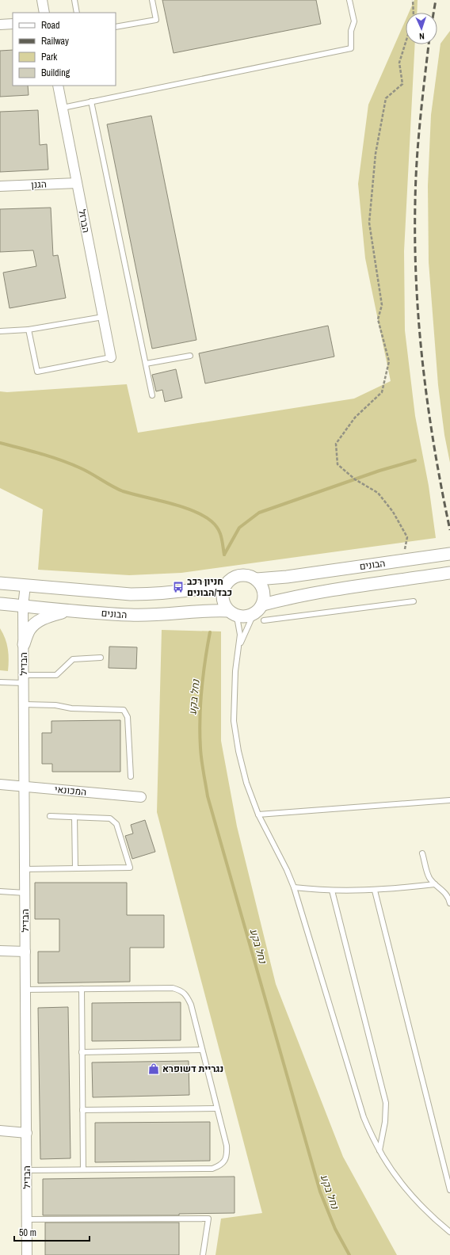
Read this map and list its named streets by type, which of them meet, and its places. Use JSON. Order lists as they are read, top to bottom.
{
  "streets": {
    "street": [
      "הגנן",
      "הברזל",
      "הבונים",
      "הבדיל",
      "המכונאי"
    ]
  },
  "crossings": [
    ["הגנן", "הברזל"],
    ["הבונים", "הבדיל"],
    ["הבדיל", "המכונאי"]
  ],
  "water": ["נחל בקע"],
  "places": {
    "bus stop": ["חניון רכב כבד/הבונים"],
    "shop": ["נגריית דשופרא"]
  },
  "legend": [
    "Road",
    "Railway",
    "Park",
    "Building"
  ],
  "scale_bar": "50 m",
  "north": "bottom"
}
